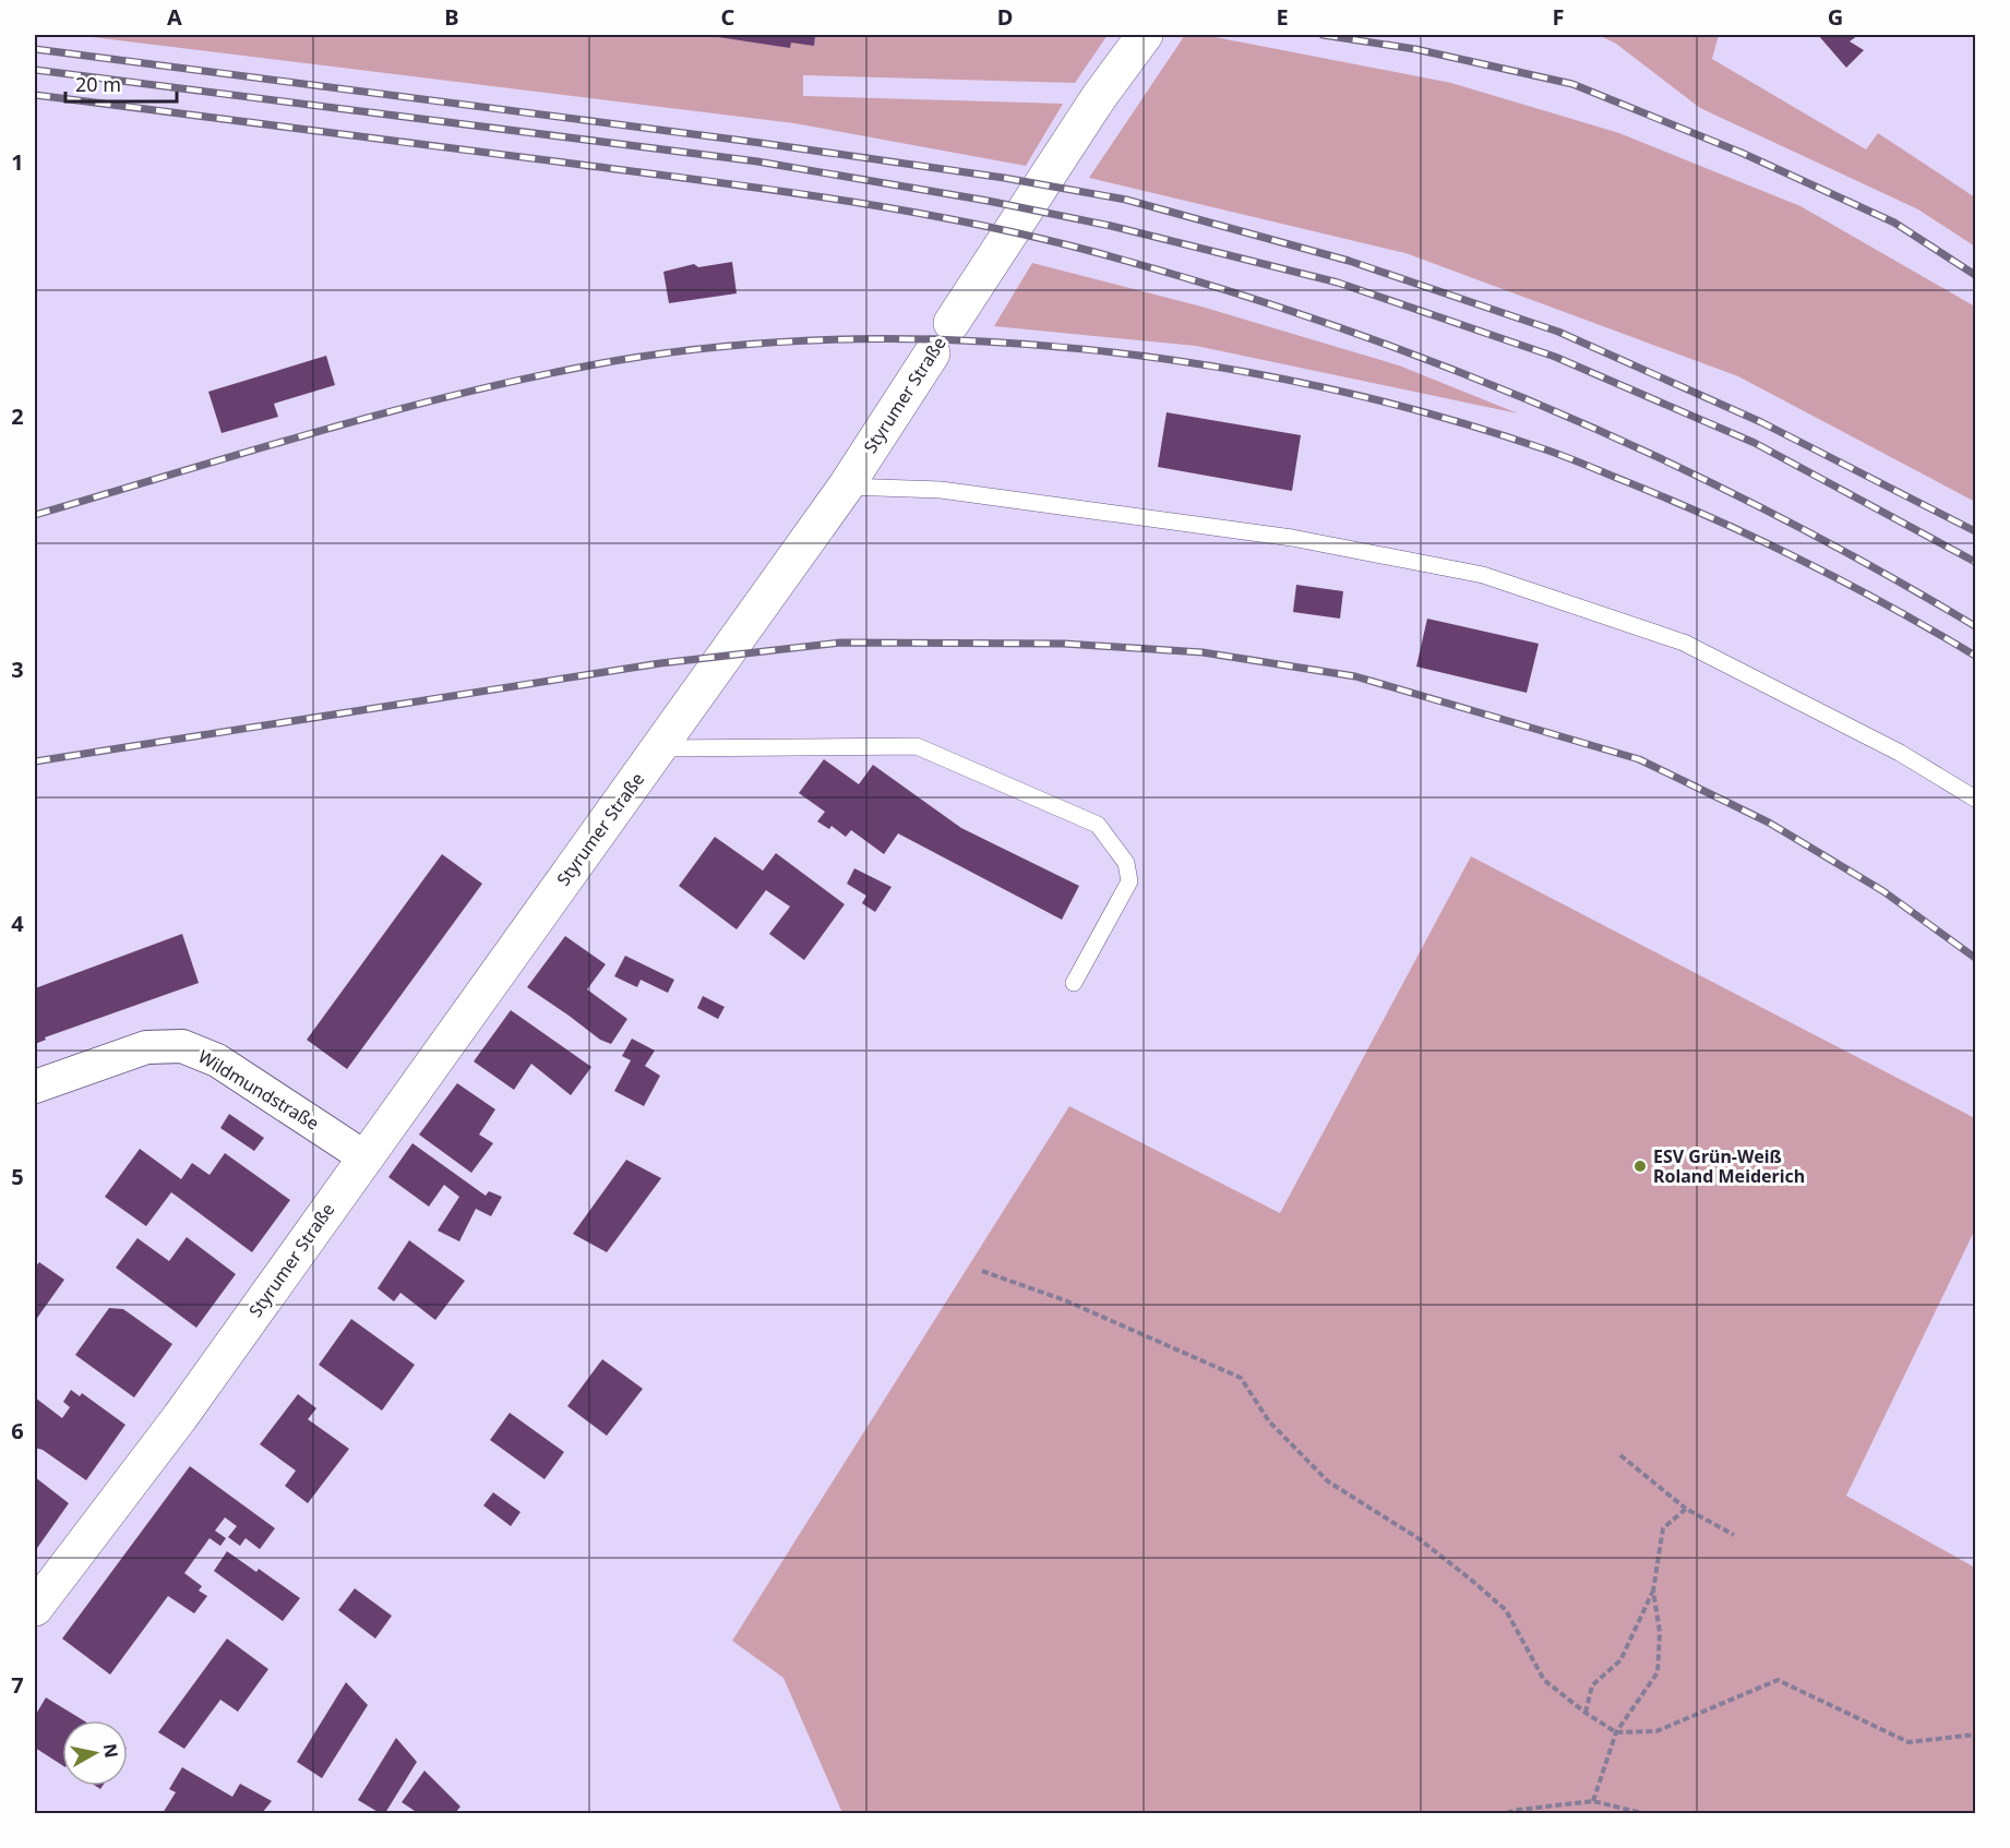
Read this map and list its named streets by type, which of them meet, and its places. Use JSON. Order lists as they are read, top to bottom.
{
  "streets": {
    "street": ["Styrumer Straße", "Wildmundstraße"]
  },
  "crossings": [
    ["Styrumer Straße", "Wildmundstraße"]
  ],
  "places": ["ESV Grün-Weiß Roland Meiderich"],
  "scale_bar": "20 m",
  "north": "right",
  "grid": {
    "columns": [
      "A",
      "B",
      "C",
      "D",
      "E",
      "F",
      "G"
    ],
    "rows": [
      "1",
      "2",
      "3",
      "4",
      "5",
      "6",
      "7"
    ]
  }
}
